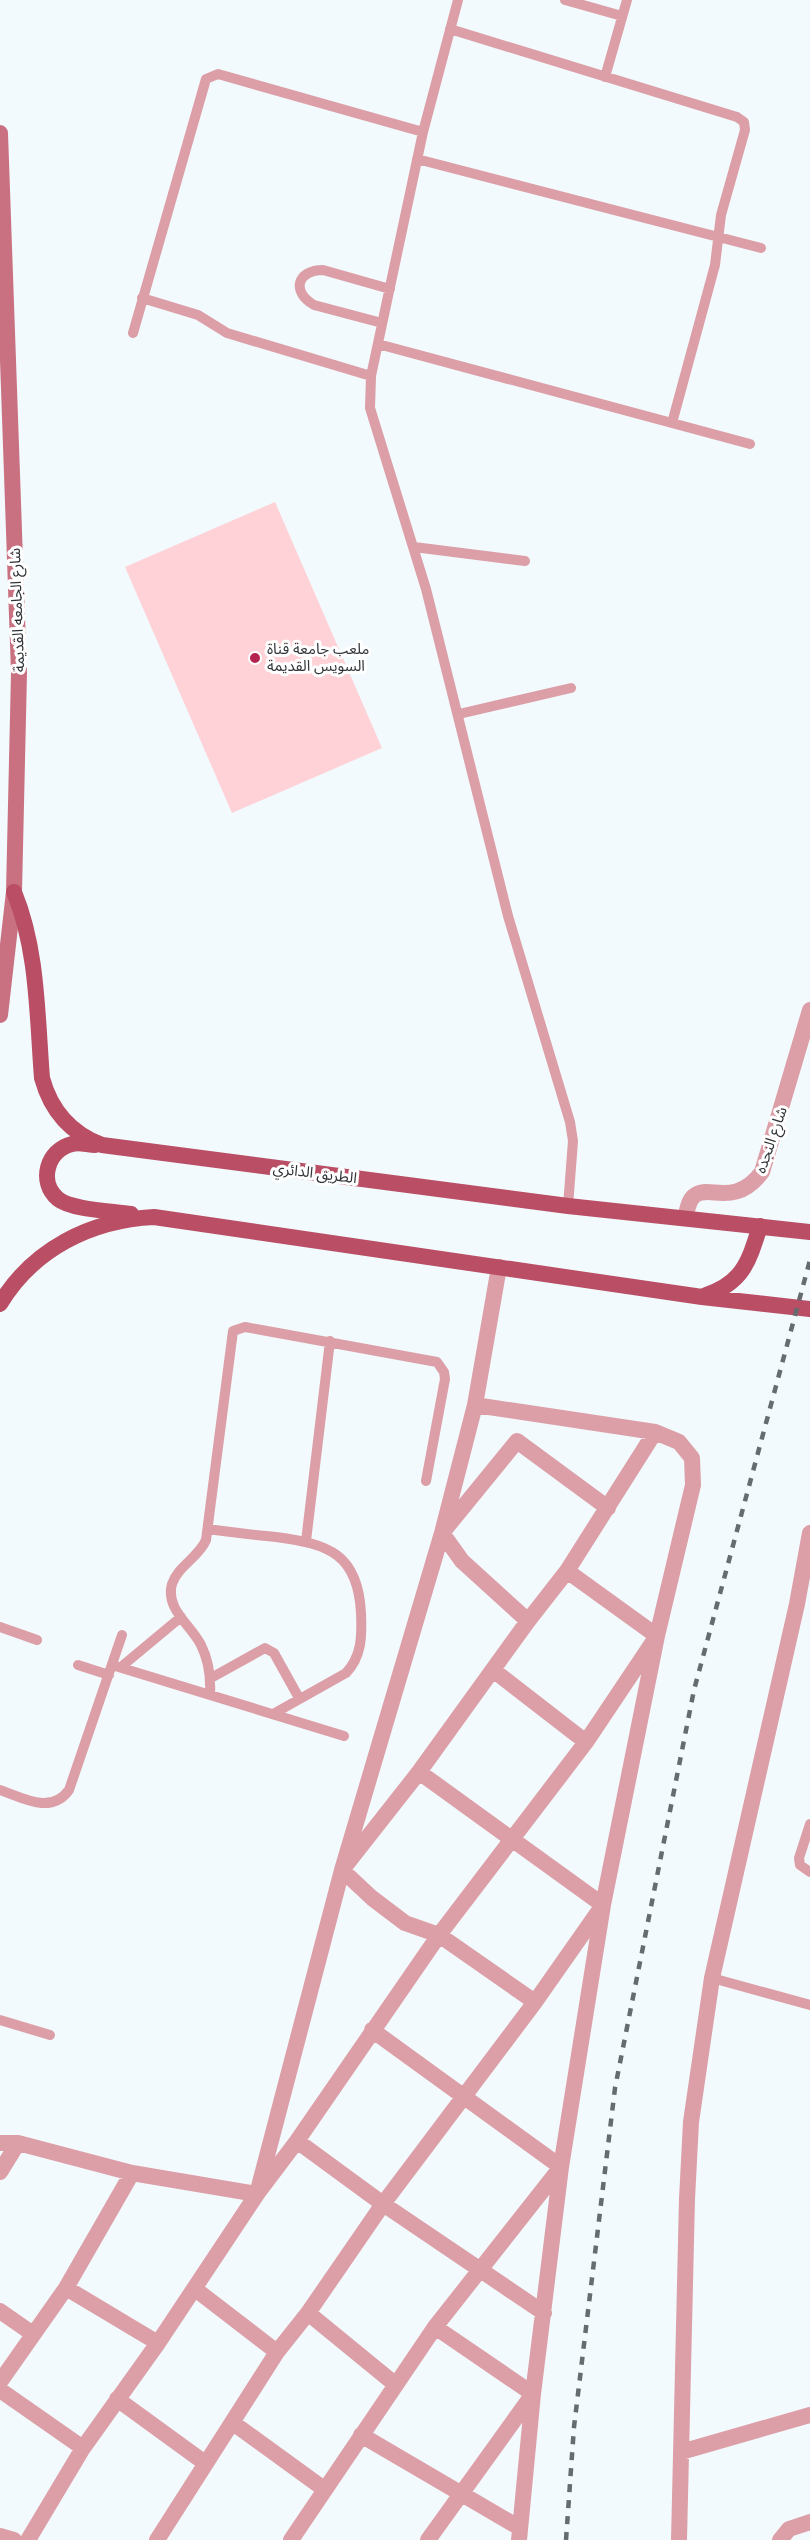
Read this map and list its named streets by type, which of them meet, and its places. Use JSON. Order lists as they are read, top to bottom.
{
  "streets": {
    "main road": ["شارع الجامعه القديمة", "الطريق الدائري"],
    "street": ["شارع النجده"]
  },
  "crossings": [
    ["شارع الجامعه القديمة", "الطريق الدائري"],
    ["شارع النجده", "الطريق الدائري"]
  ],
  "places": ["ملعب جامعة قناة السويس القديمة"]
}
